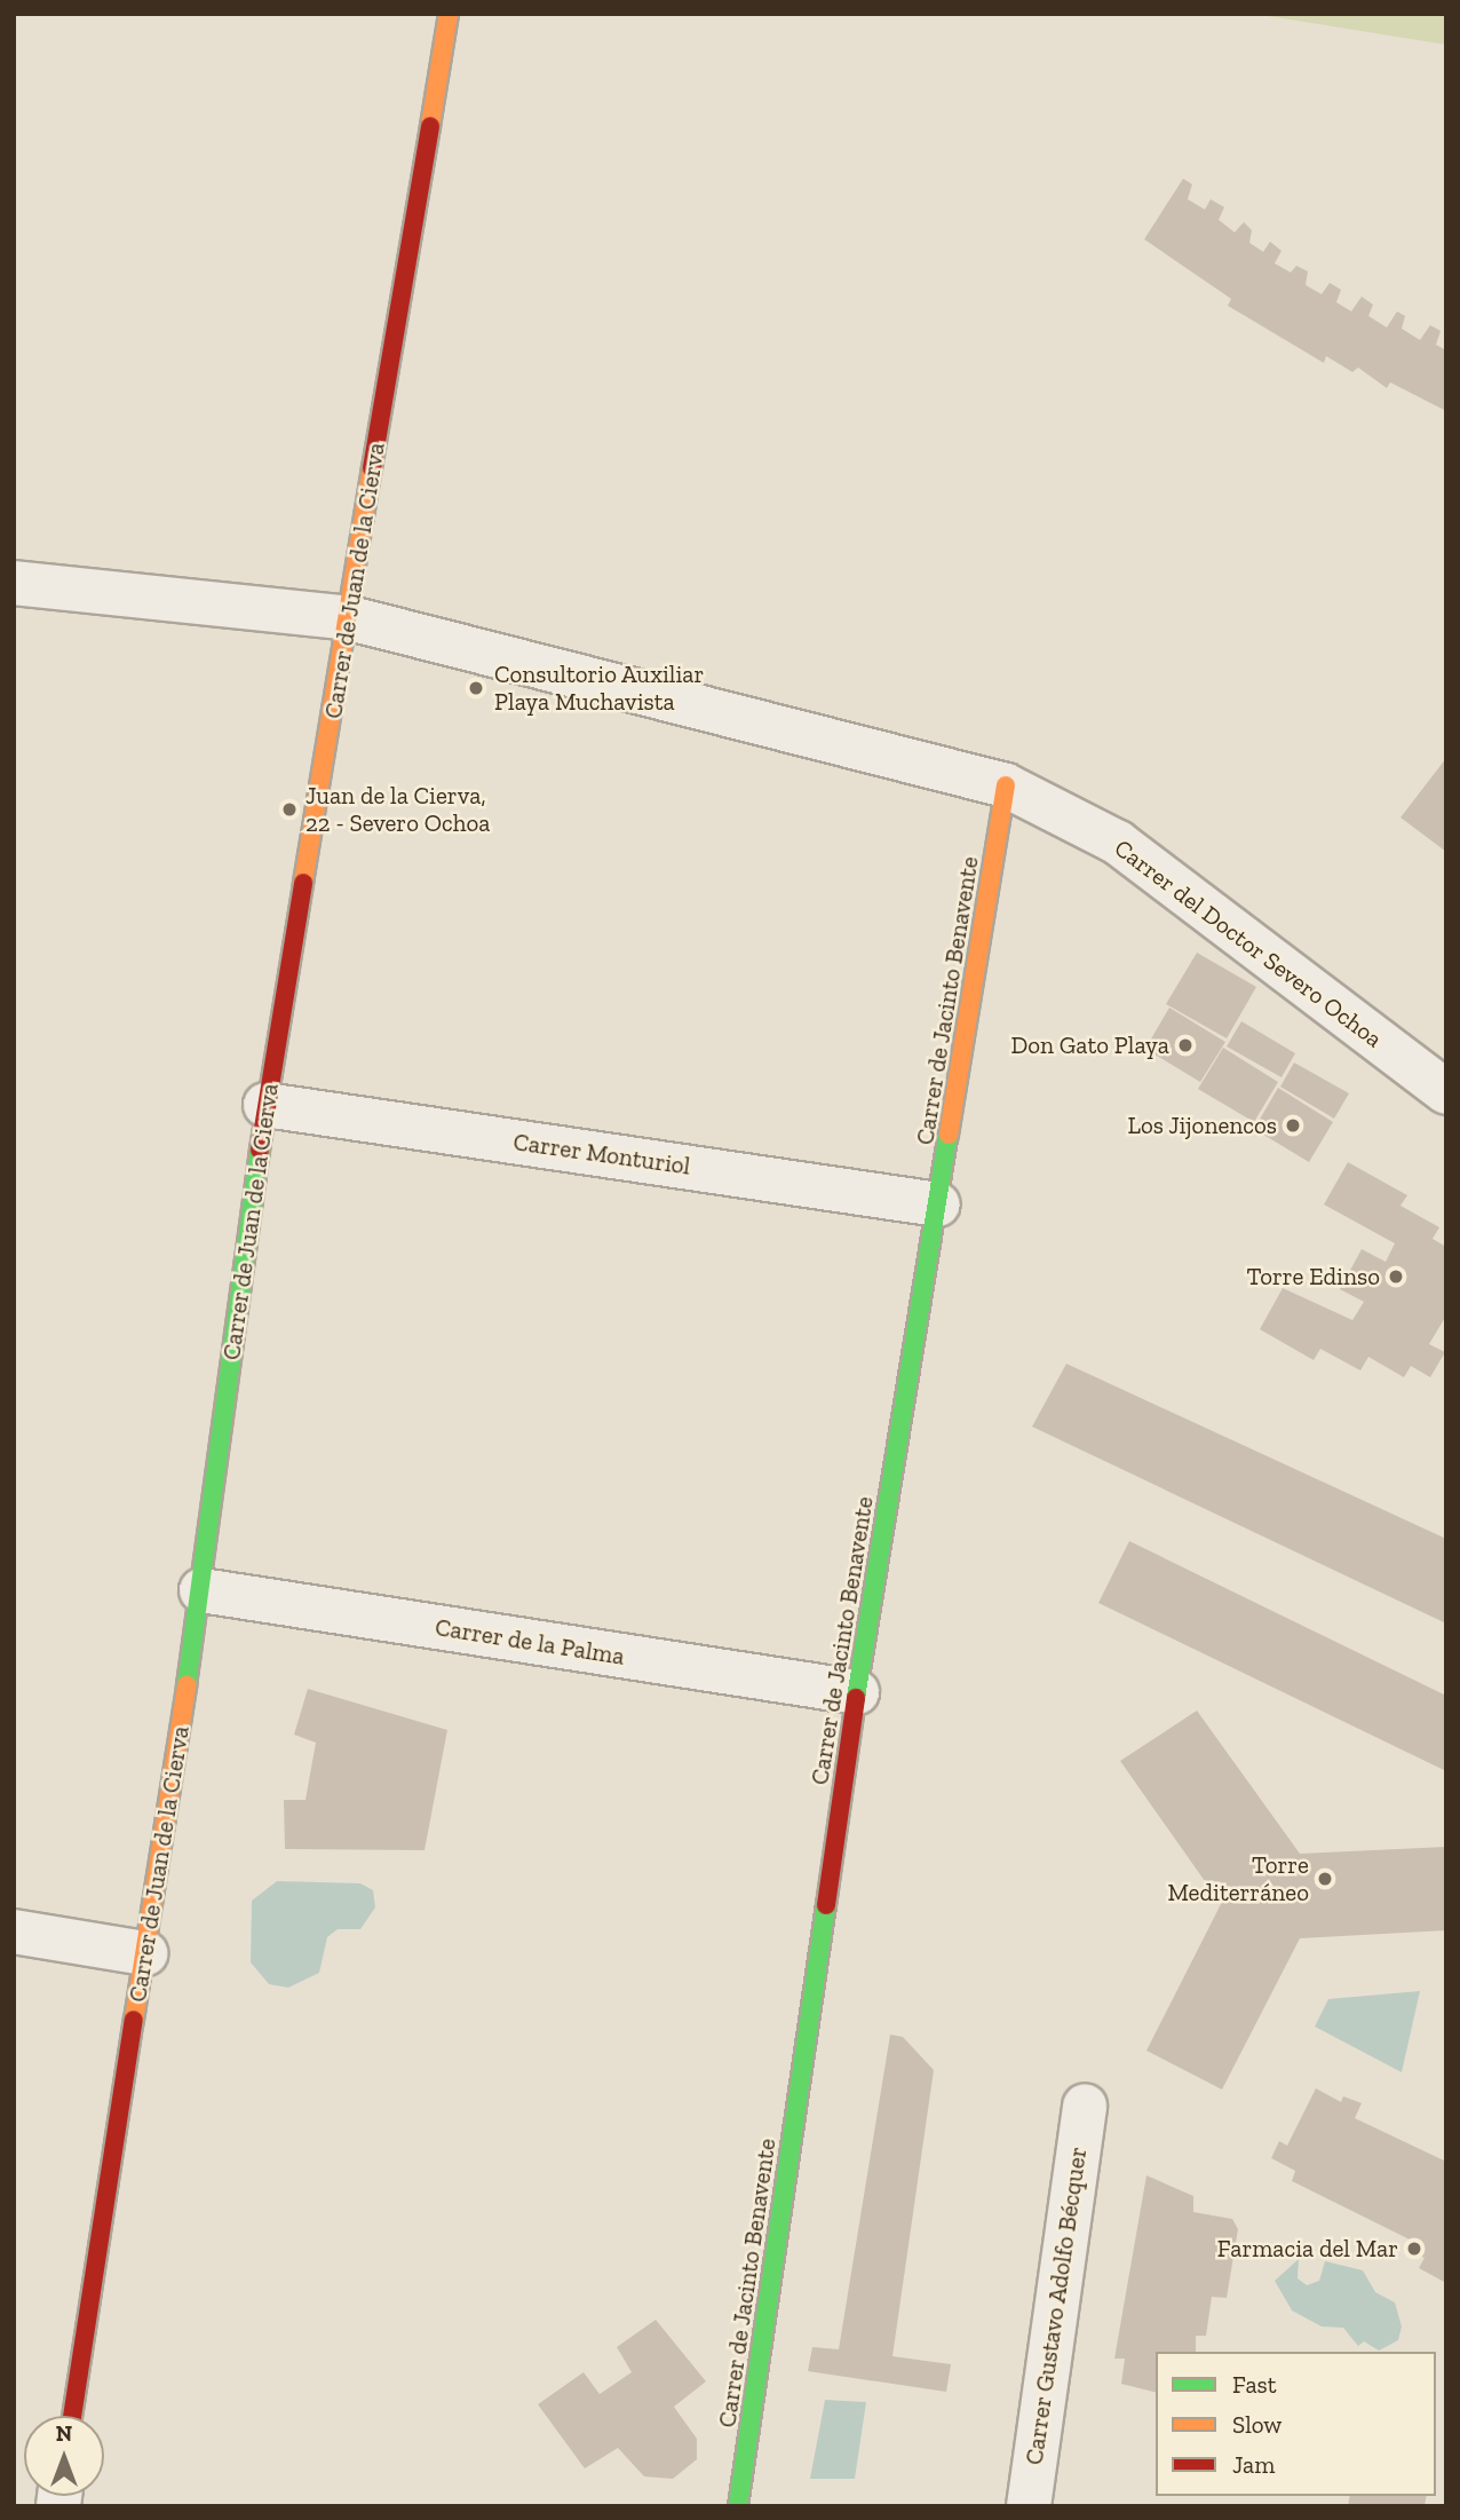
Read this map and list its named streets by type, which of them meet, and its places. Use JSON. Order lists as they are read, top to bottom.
{
  "streets": {
    "street": [
      "Carrer de Juan de la Cierva",
      "Carrer del Doctor Severo Ochoa",
      "Carrer de Jacinto Benavente",
      "Carrer Monturiol",
      "Carrer de la Palma",
      "Carrer Gustavo Adolfo Bécquer"
    ]
  },
  "crossings": [
    ["Carrer de Juan de la Cierva", "Carrer del Doctor Severo Ochoa"],
    ["Carrer de Juan de la Cierva", "Carrer Monturiol"],
    ["Carrer de Juan de la Cierva", "Carrer de la Palma"],
    ["Carrer del Doctor Severo Ochoa", "Carrer de Jacinto Benavente"],
    ["Carrer de Jacinto Benavente", "Carrer Monturiol"],
    ["Carrer de Jacinto Benavente", "Carrer de la Palma"]
  ],
  "places": [
    "Consultorio Auxiliar Playa Muchavista",
    "Juan de la Cierva, 22 - Severo Ochoa",
    "Don Gato Playa",
    "Los Jijonencos",
    "Torre Edinso",
    "Torre Mediterráneo",
    "Farmacia del Mar"
  ],
  "legend": ["Fast", "Slow", "Jam"],
  "north": "top"
}
